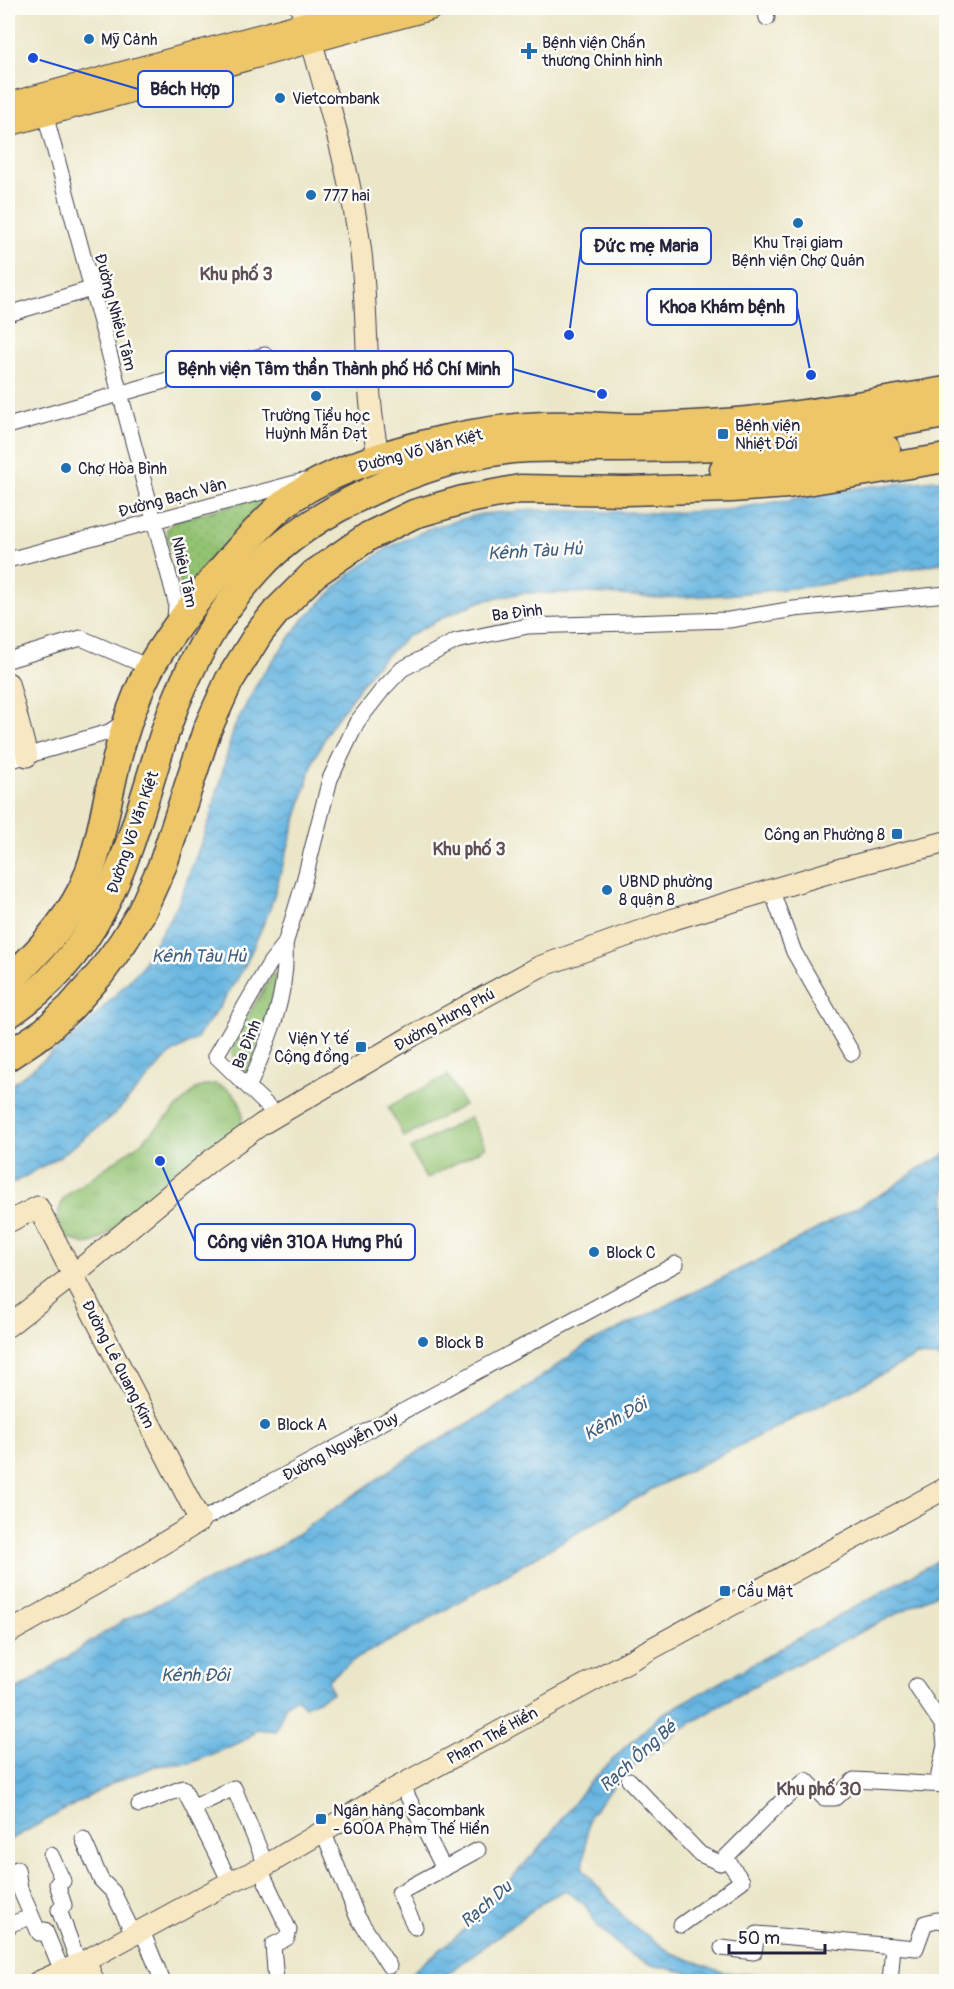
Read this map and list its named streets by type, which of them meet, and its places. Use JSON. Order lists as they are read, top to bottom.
{
  "streets": {
    "highway": ["Đường Võ Văn Kiệt"],
    "main road": [
      "Đường Hưng Phú",
      "Đường Lê Quang Kim",
      "Đường Nguyễn Duy",
      "Phạm Thế Hiển"
    ],
    "street": [
      "Đường Nhiêu Tâm",
      "Đường Bạch Vân",
      "Nhiêu Tâm",
      "Ba Đình"
    ]
  },
  "crossings": [
    ["Đường Nhiêu Tâm", "Đường Bạch Vân"],
    ["Đường Nhiêu Tâm", "Nhiêu Tâm"],
    ["Đường Võ Văn Kiệt", "Đường Bạch Vân"],
    ["Đường Võ Văn Kiệt", "Nhiêu Tâm"],
    ["Đường Bạch Vân", "Nhiêu Tâm"],
    ["Đường Hưng Phú", "Đường Lê Quang Kim"],
    ["Đường Lê Quang Kim", "Đường Nguyễn Duy"]
  ],
  "districts": ["Khu phố 3", "Khu phố 3", "Khu phố 30"],
  "water": [
    "Kênh Tàu Hủ",
    "Kênh Đôi",
    "Rạch Ông Bé",
    "Rạch Du"
  ],
  "places": {
    "other": [
      "Mỹ Cảnh",
      "Bách Hợp",
      "Vietcombank",
      "777 hai",
      "Khu Trại giam Bệnh viện Chợ Quán",
      "Đức mẹ Maria",
      "Khoa Khám bệnh",
      "Bệnh viện Tâm thần Thành phố Hồ Chí Minh",
      "Trường Tiểu học Huỳnh Mẫn Đạt",
      "Chợ Hòa Bình",
      "UBND phường 8 quận 8",
      "Công viên 310A Hưng Phú",
      "Block C",
      "Block B",
      "Block A"
    ],
    "health": ["Bệnh viện Chấn thương Chỉnh hình"],
    "transit": [
      "Bệnh viện Nhiệt Đới",
      "Công an Phường 8",
      "Viện Y tế Cộng đồng",
      "Cầu Mật",
      "Ngân hàng Sacombank - 600A Phạm Thế Hiển"
    ]
  },
  "scale_bar": "50 m"
}
